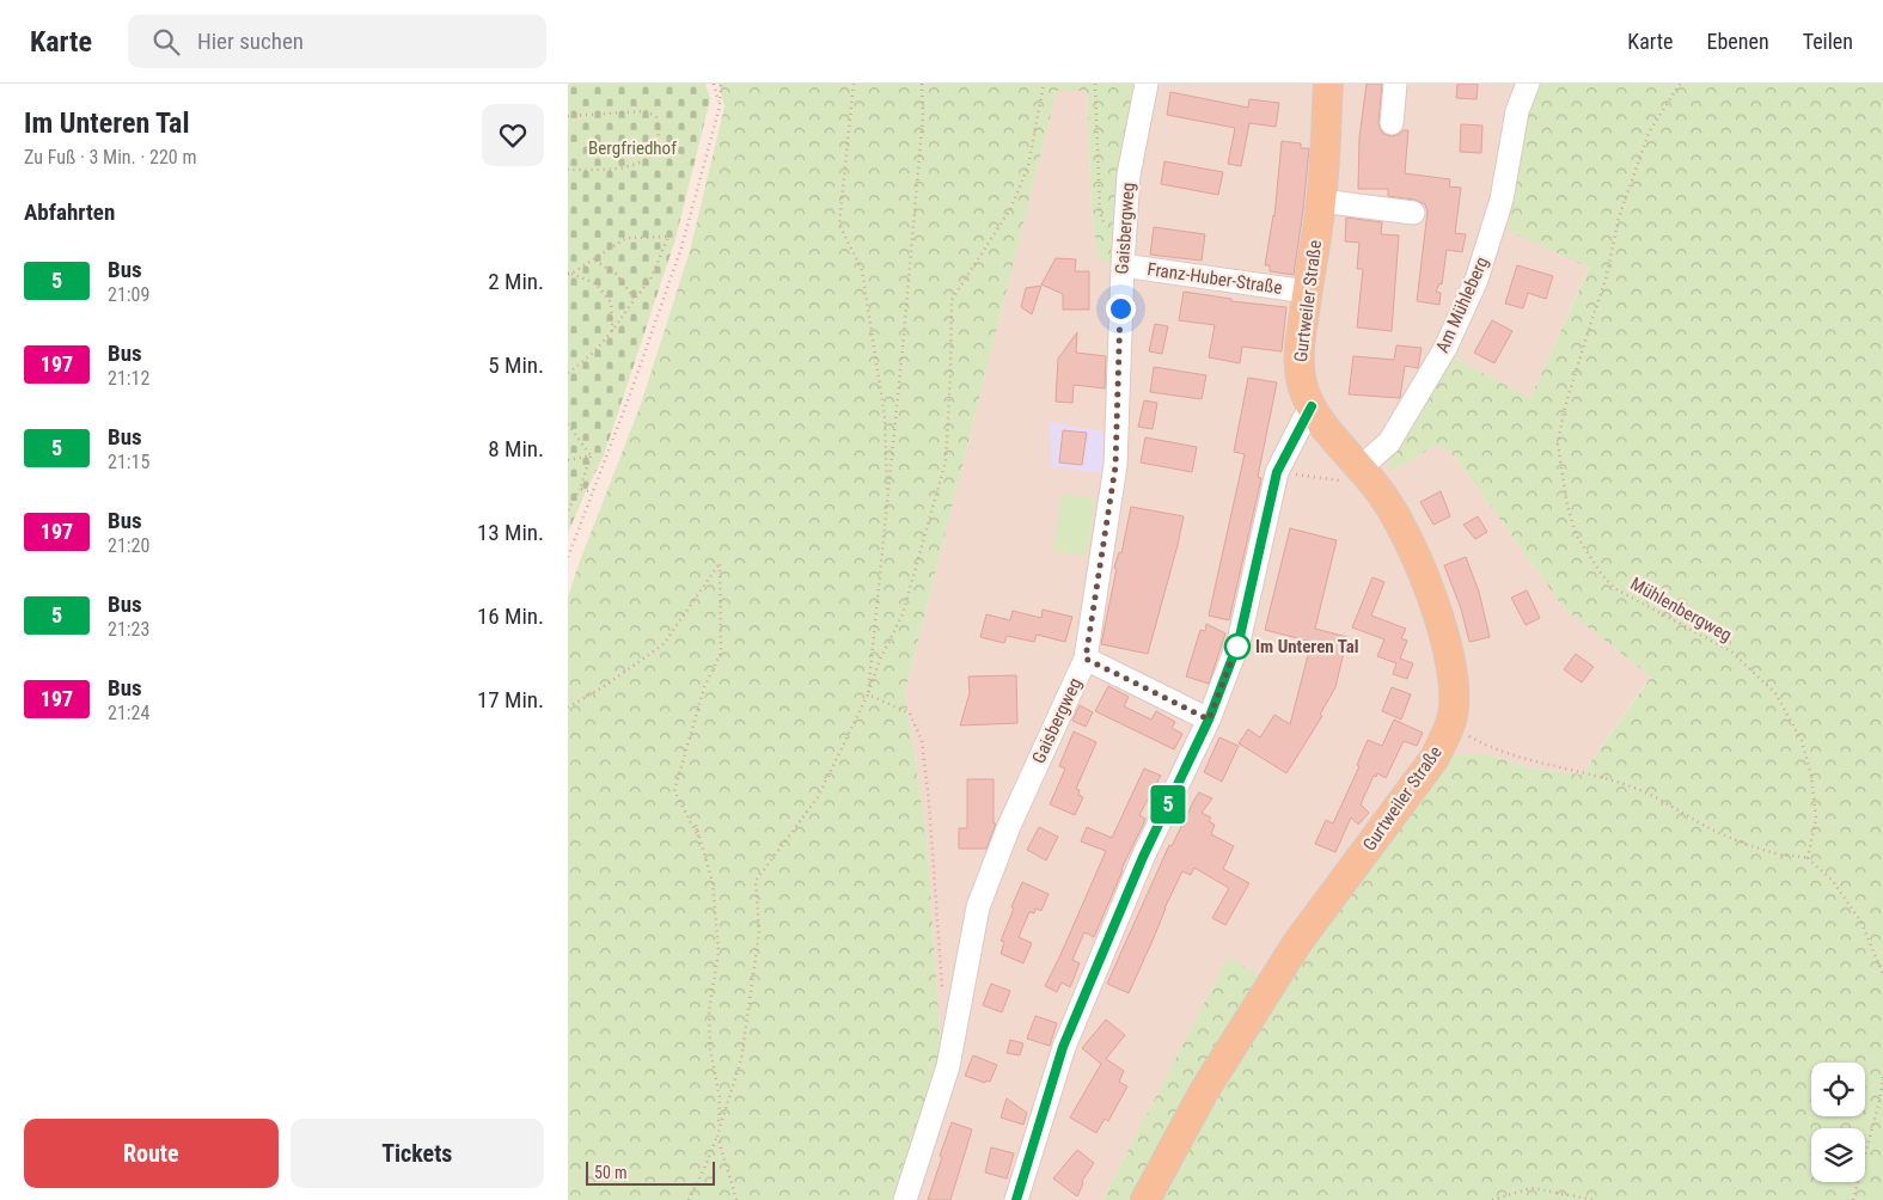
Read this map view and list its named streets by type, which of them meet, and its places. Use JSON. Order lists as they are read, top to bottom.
{
  "streets": {
    "main road": ["Gurtweiler Straße"],
    "street": ["Gaisbergweg", "Franz-Huber-Straße", "Am Mühleberg"],
    "path": ["Mühlenbergweg"]
  },
  "crossings": [
    ["Gaisbergweg", "Franz-Huber-Straße"],
    ["Franz-Huber-Straße", "Gurtweiler Straße"],
    ["Gurtweiler Straße", "Am Mühleberg"]
  ],
  "parks": ["Bergfriedhof"],
  "places": ["Im Unteren Tal"],
  "lines": ["bus line 5"],
  "scale_bar": "50 m",
  "page": {
    "header": "Karte",
    "search": "Hier suchen",
    "nav": ["Karte", "Ebenen", "Teilen"],
    "heading": [
      ["Im Unteren Tal", "Zu Fuß · 3 Min. · 220 m"],
      "Abfahrten"
    ],
    "on_map": "5",
    "list": [
      {
        "mark": "5",
        "name": "Bus",
        "note": "21:09",
        "value": "2 Min."
      },
      {
        "mark": "197",
        "name": "Bus",
        "note": "21:12",
        "value": "5 Min."
      },
      {
        "mark": "5",
        "name": "Bus",
        "note": "21:15",
        "value": "8 Min."
      },
      {
        "mark": "197",
        "name": "Bus",
        "note": "21:20",
        "value": "13 Min."
      },
      {
        "mark": "5",
        "name": "Bus",
        "note": "21:23",
        "value": "16 Min."
      },
      {
        "mark": "197",
        "name": "Bus",
        "note": "21:24",
        "value": "17 Min."
      }
    ],
    "buttons": ["Route", "Tickets"],
    "scale": "50 m"
  }
}
